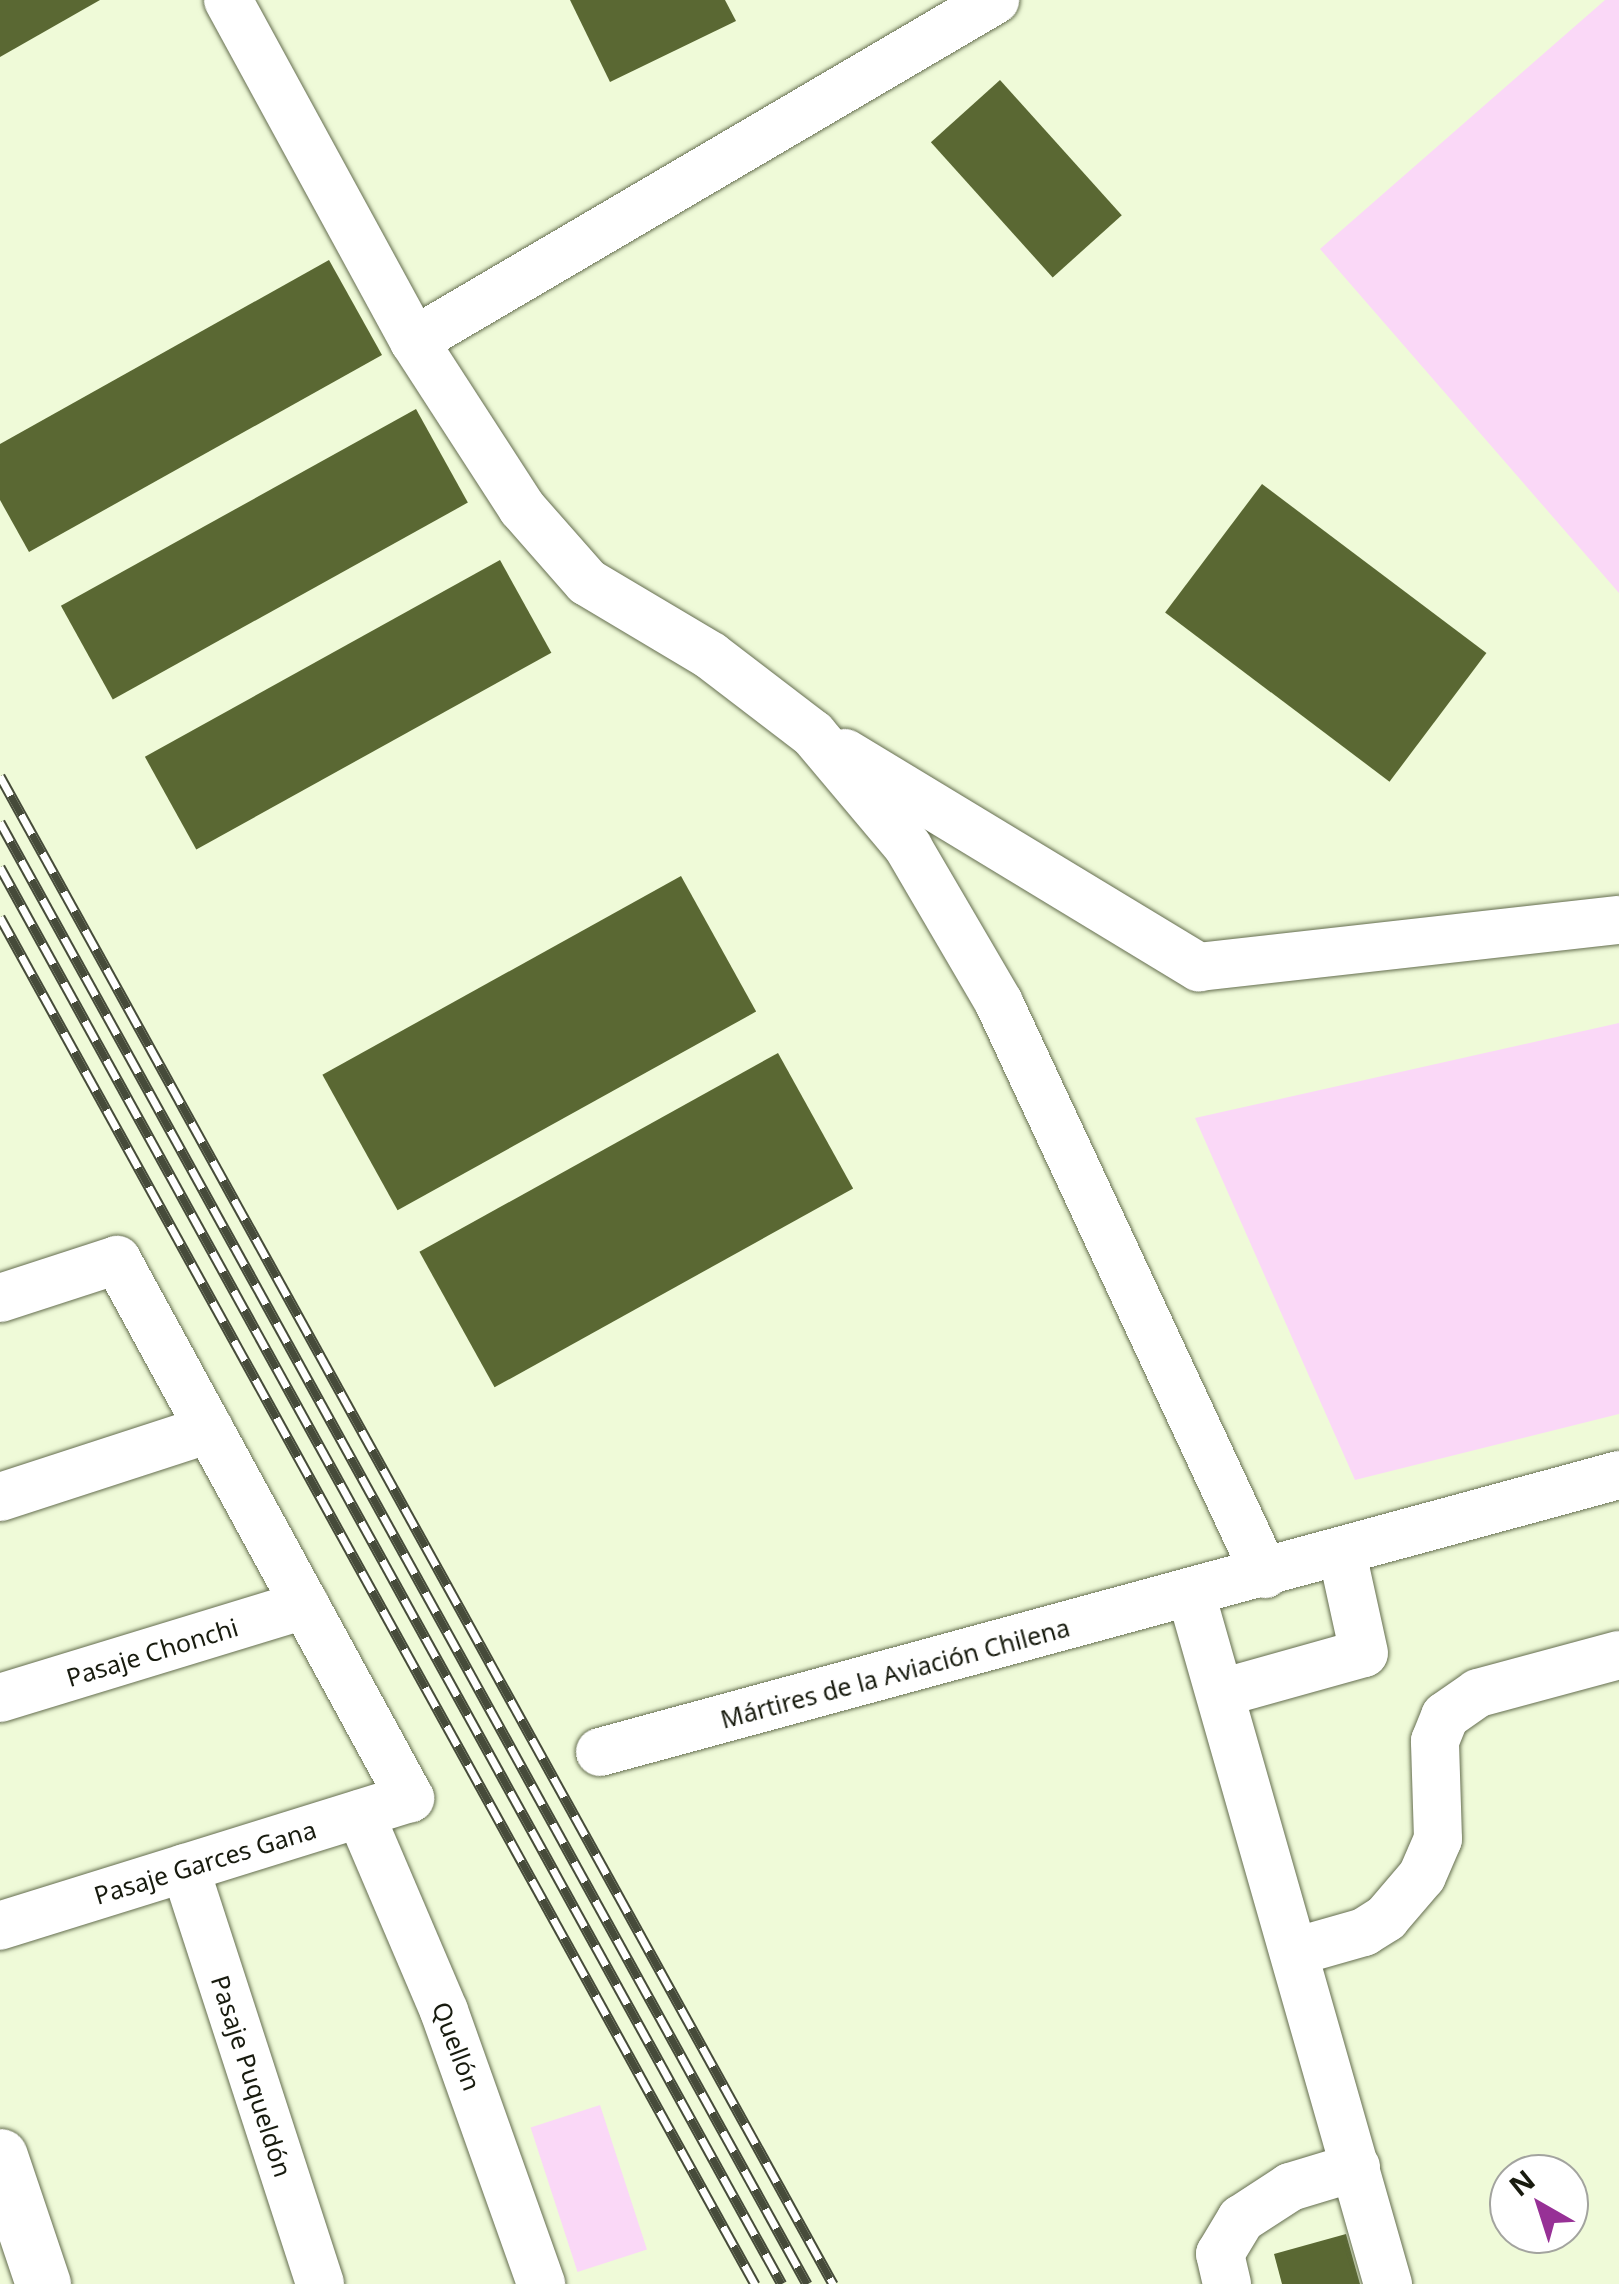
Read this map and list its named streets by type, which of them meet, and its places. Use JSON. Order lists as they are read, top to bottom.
{
  "streets": {
    "street": [
      "Pasaje Chonchi",
      "Mártires de la Aviación Chilena",
      "Pasaje Garces Gana",
      "Quellón",
      "Pasaje Puqueldón"
    ]
  },
  "crossings": [
    ["Pasaje Chonchi", "Pasaje Garces Gana"],
    ["Pasaje Garces Gana", "Quellón"],
    ["Pasaje Garces Gana", "Pasaje Puqueldón"]
  ],
  "north": "top left"
}
